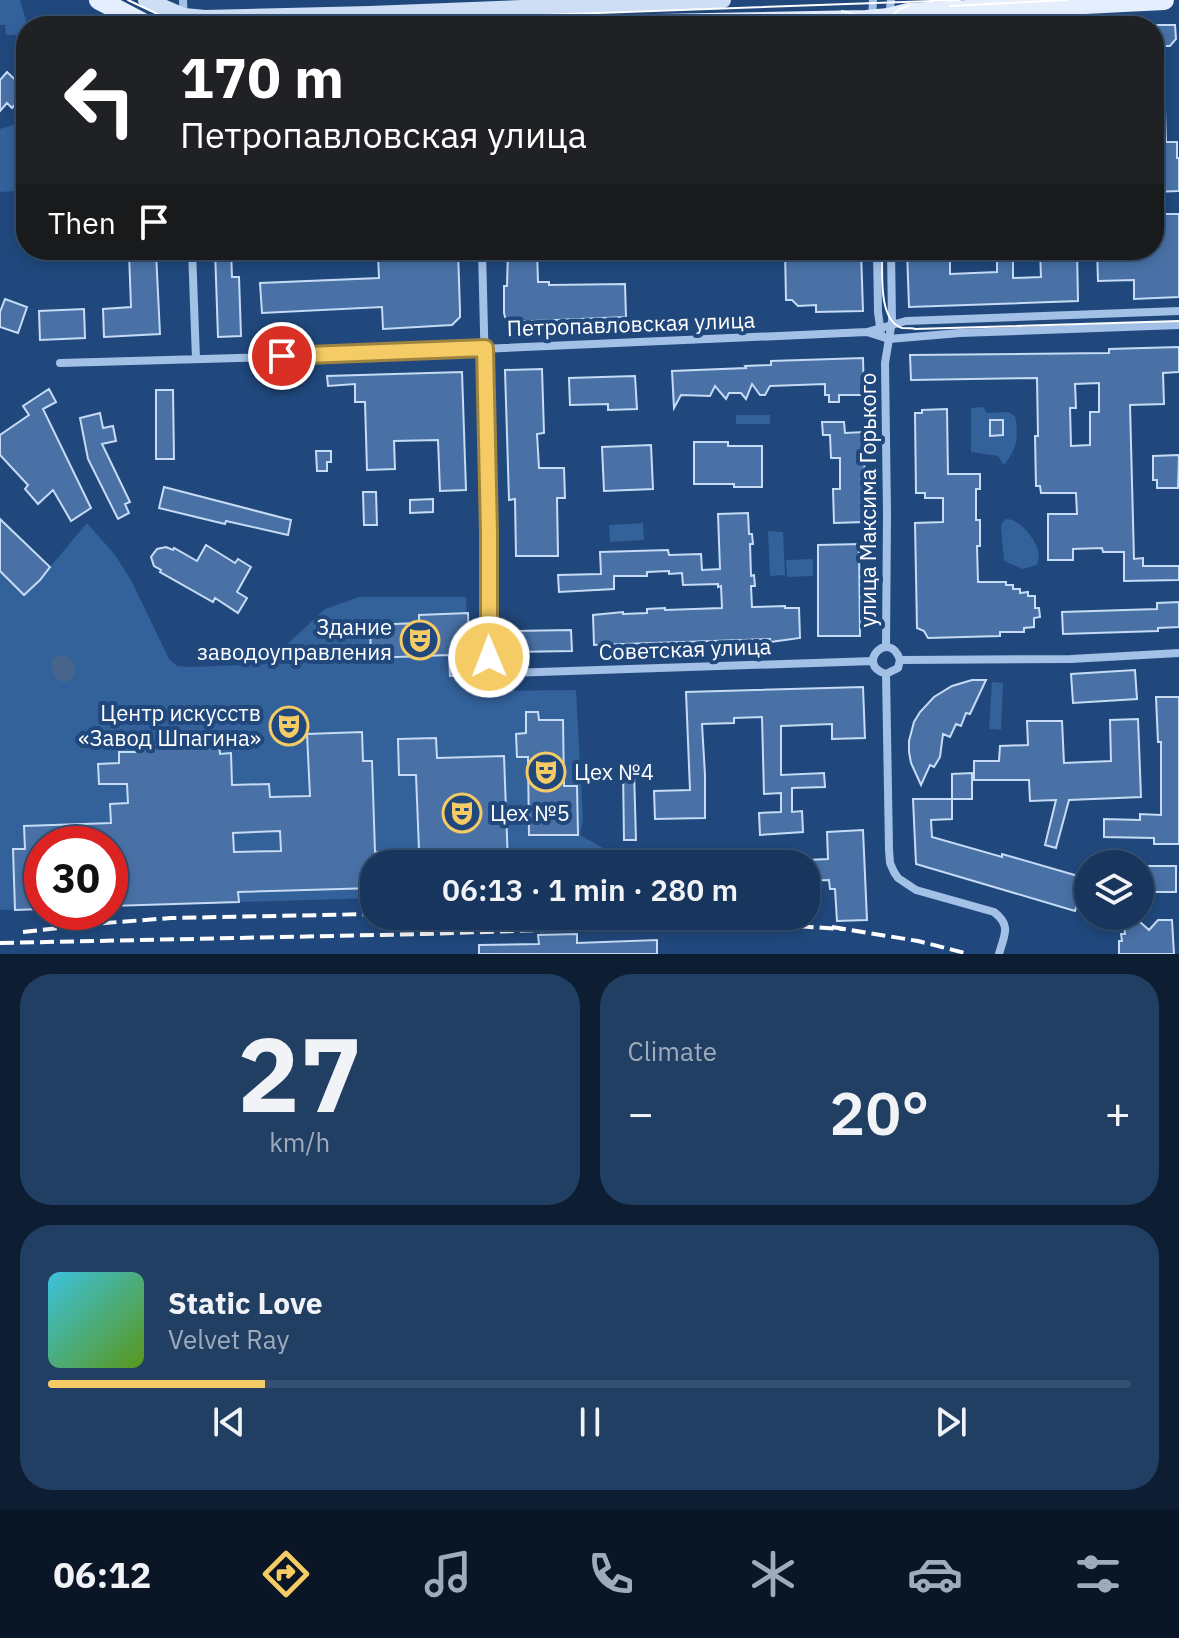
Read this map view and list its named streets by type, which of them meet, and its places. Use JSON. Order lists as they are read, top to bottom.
{
  "streets": {
    "street": ["Петропавловская улица", "улица Максима Горького", "Советская улица"]
  },
  "crossings": [
    ["Петропавловская улица", "улица Максима Горького"],
    ["Петропавловская улица", "Советская улица"],
    ["улица Максима Горького", "Советская улица"]
  ],
  "places": {
    "theatre": [
      "Здание заводоуправления",
      "Центр искусств «Завод Шпагина»",
      "Цех №4",
      "Цех №5"
    ]
  },
  "page": {
    "turn": ["170 m", "Петропавловская улица"],
    "then": "Then",
    "limit": "30",
    "trip": "06:13 · 1 min · 280 m",
    "tile": [
      ["27", "km/h"],
      "Climate"
    ],
    "heat": ["−", "20°", "+"],
    "song": ["Static Love", "Velvet Ray"],
    "tabs": "06:12"
  }
}
